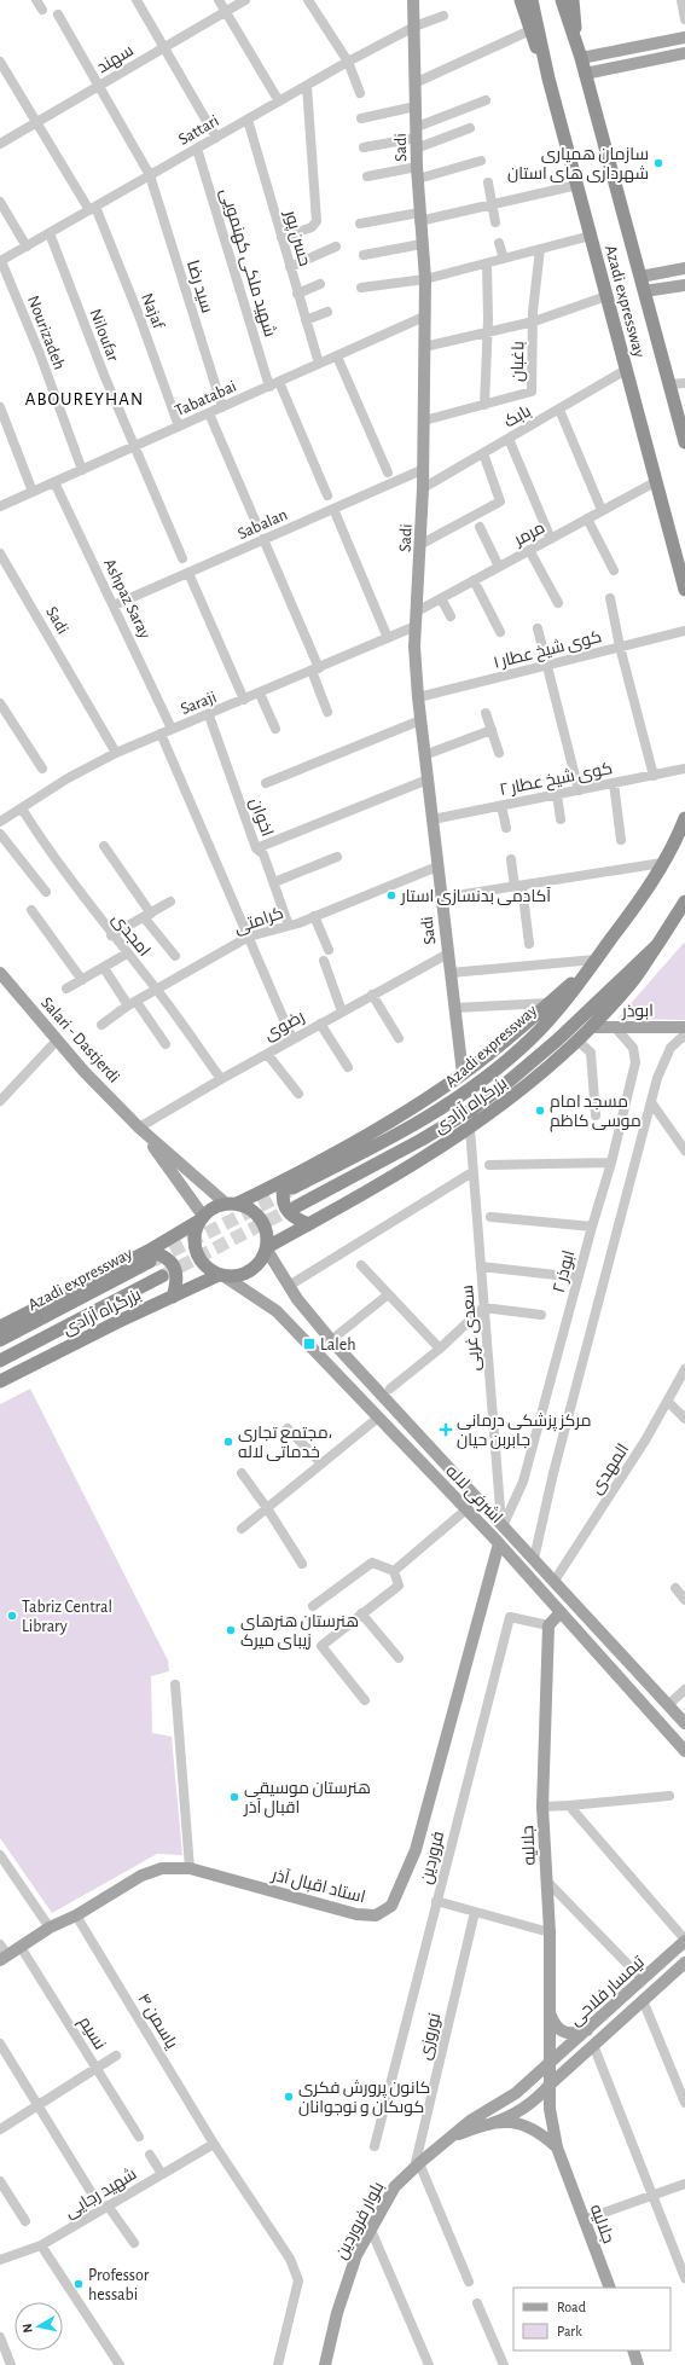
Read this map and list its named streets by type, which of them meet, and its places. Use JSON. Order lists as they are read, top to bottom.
{
  "streets": {
    "highway": ["Azadi expressway", "بزرگراه آزادی"],
    "main road": [
      "Sadi",
      "ابوذر",
      "Salari - Dastjerdi",
      "اشرفی لاله",
      "جلالیه",
      "استاد اقبال آذر",
      "تیمسار فلاحی",
      "بلوار فروردین"
    ],
    "street": [
      "سهند",
      "Sattari",
      "حسن پور",
      "شهید ملکی کهنمویی",
      "سید رضا",
      "Najaf",
      "Nourizadeh",
      "Niloufar",
      "باغبان",
      "Tabatabai",
      "بابک",
      "Sabalan",
      "مرمر",
      "Ashpaz Saray",
      "کوی شیخ عطار ۱",
      "Saraji",
      "کوی شیخ عطار ۲",
      "اخوان",
      "کرامتی",
      "امجدی",
      "رضوی",
      "ابوذر ۲",
      "سعدی غربی",
      "المهدی",
      "فروردین",
      "یاسمن ۴",
      "نسیم",
      "نوروزی",
      "شهید رجایی"
    ]
  },
  "crossings": [
    ["سهند", "سید رضا"],
    ["سهند", "Najaf"],
    ["Sattari", "Sadi"],
    ["Sattari", "حسن پور"],
    ["Sattari", "شهید ملکی کهنمویی"],
    ["Sattari", "سید رضا"],
    ["Sattari", "Najaf"],
    ["Sattari", "Nourizadeh"],
    ["Sattari", "Niloufar"],
    ["Sadi", "باغبان"],
    ["Sadi", "Tabatabai"],
    ["Sadi", "بابک"],
    ["Sadi", "Sabalan"],
    ["Sadi", "مرمر"],
    ["Sadi", "کوی شیخ عطار ۱"],
    ["Sadi", "Saraji"],
    ["Sadi", "کوی شیخ عطار ۲"],
    ["Sadi", "کرامتی"],
    ["Sadi", "رضوی"],
    ["Sadi", "بزرگراه آزادی"],
    ["حسن پور", "Tabatabai"],
    ["شهید ملکی کهنمویی", "Tabatabai"],
    ["سید رضا", "Tabatabai"],
    ["Azadi expressway", "بابک"],
    ["Azadi expressway", "مرمر"],
    ["Azadi expressway", "بزرگراه آزادی"],
    ["Najaf", "Tabatabai"],
    ["Nourizadeh", "Tabatabai"],
    ["Niloufar", "Tabatabai"],
    ["Tabatabai", "Ashpaz Saray"],
    ["Sabalan", "Ashpaz Saray"],
    ["Ashpaz Saray", "Saraji"],
    ["Saraji", "اخوان"],
    ["Saraji", "امجدی"],
    ["اخوان", "کرامتی"],
    ["کرامتی", "امجدی"],
    ["امجدی", "رضوی"],
    ["ابوذر", "بزرگراه آزادی"],
    ["ابوذر", "ابوذر ۲"],
    ["رضوی", "Salari - Dastjerdi"],
    ["Salari - Dastjerdi", "بزرگراه آزادی"],
    ["Salari - Dastjerdi", "اشرفی لاله"],
    ["بزرگراه آزادی", "سعدی غربی"],
    ["بزرگراه آزادی", "اشرفی لاله"],
    ["ابوذر ۲", "سعدی غربی"],
    ["ابوذر ۲", "اشرفی لاله"],
    ["سعدی غربی", "اشرفی لاله"],
    ["المهدی", "اشرفی لاله"],
    ["اشرفی لاله", "استاد اقبال آذر"],
    ["جلالیه", "فروردین"],
    ["جلالیه", "تیمسار فلاحی"],
    ["استاد اقبال آذر", "یاسمن ۴"],
    ["استاد اقبال آذر", "نسیم"],
    ["تیمسار فلاحی", "بلوار فروردین"],
    ["یاسمن ۴", "شهید رجایی"],
    ["نوروزی", "بلوار فروردین"]
  ],
  "districts": ["ABOUREYHAN"],
  "places": {
    "other": [
      "سازمان همیاری شهرداری های استان",
      "آکادمی بدنسازی استار",
      "مسجد امام موسی کاظم",
      "مجتمع تجاری، خدماتی لاله",
      "Tabriz Central Library",
      "هنرستان هنرهای زیبای میرک",
      "هنرستان موسیقی اقبال آذر",
      "کانون پرورش فکرى کوىکان و نوجوانان",
      "Professor hessabi"
    ],
    "transit": ["Laleh"],
    "health": ["مرکز پزشکی درمانی جابربن حیان"]
  },
  "legend": ["Road", "Park"],
  "north": "left"
}
